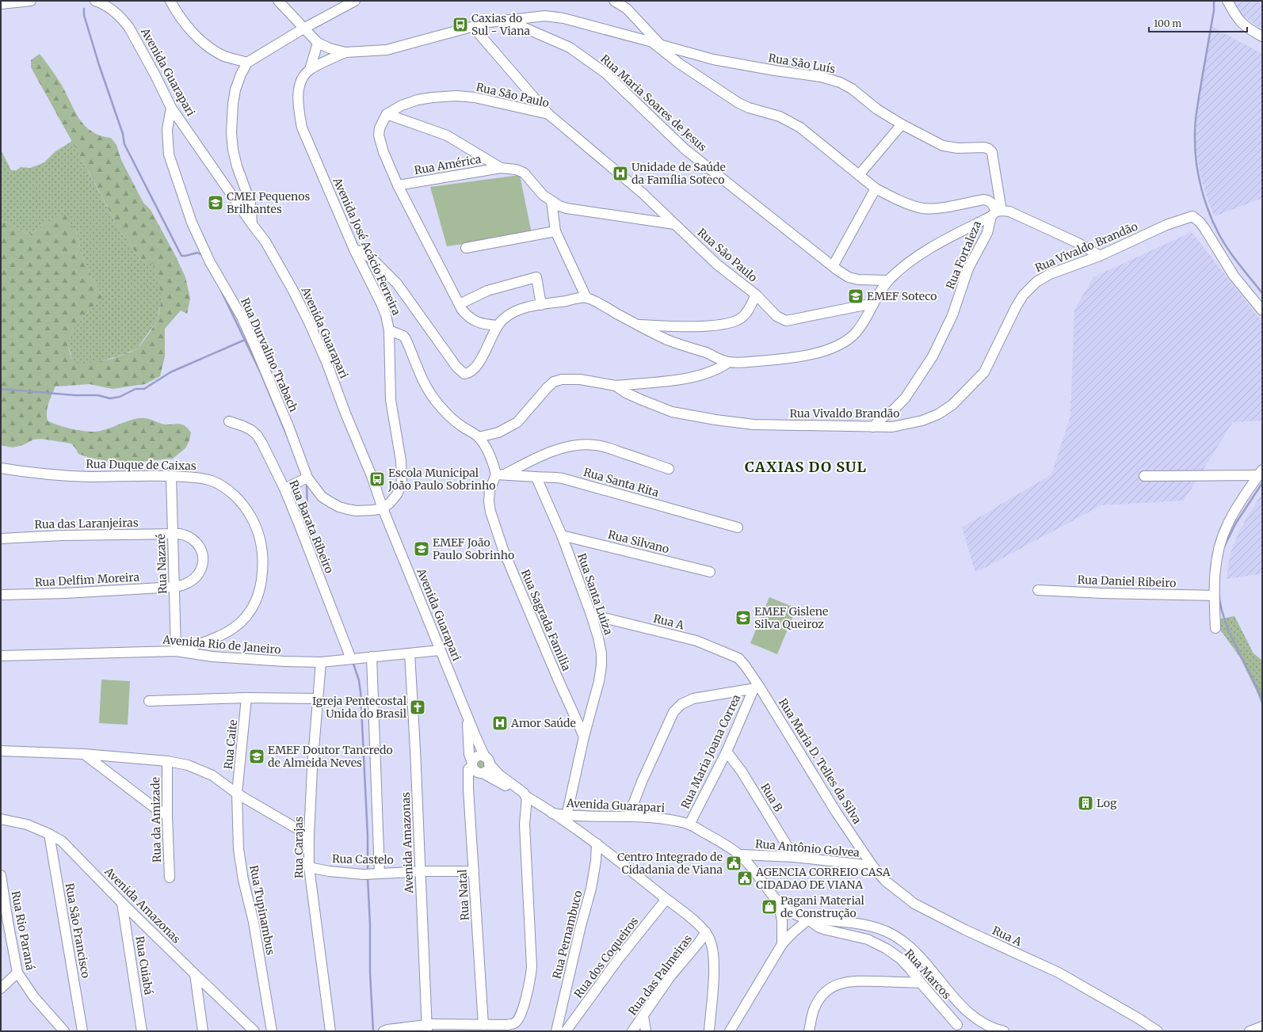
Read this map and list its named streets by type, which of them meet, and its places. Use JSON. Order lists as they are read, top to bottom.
{
  "streets": {
    "street": [
      "Rua São Luís",
      "Avenida Guarapari",
      "Rua São Paulo",
      "Rua Maria Soares de Jesus",
      "Rua América",
      "Avenida José Acácio Ferreira",
      "Rua Vivaldo Brandão",
      "Rua Fortaleza",
      "Rua Durvalino Trabach",
      "Rua Duque de Caixas",
      "Rua Santa Rita",
      "Rua das Laranjeiras",
      "Rua Barata Ribeiro",
      "Rua Silvano",
      "Rua Nazaré",
      "Rua Delfim Moreira",
      "Rua Daniel Ribeiro",
      "Rua Santa Luiza",
      "Rua Sagrada Familia",
      "Rua A",
      "Avenida Rio de Janeiro",
      "Rua Caite",
      "Rua Maria Joana Correa",
      "Rua Maria D. Telles da Silva",
      "Rua B",
      "Rua da Amizade",
      "Avenida Amazonas",
      "Rua Carajas",
      "Rua Antônio Golvea",
      "Rua Castelo",
      "Rua Natal",
      "Rua Tupinambus",
      "Rua Rio Paraná",
      "Rua São Francisco",
      "Rua Pernambuco",
      "Rua dos Coqueiros",
      "Rua Cuiabá",
      "Rua Marcos",
      "Rua das Palmeiras"
    ]
  },
  "crossings": [
    ["Rua São Luís", "Avenida José Acácio Ferreira"],
    ["Rua São Luís", "Rua Fortaleza"],
    ["Avenida Guarapari", "Avenida José Acácio Ferreira"],
    ["Avenida Guarapari", "Rua Durvalino Trabach"],
    ["Avenida Guarapari", "Rua Santa Luiza"],
    ["Avenida Guarapari", "Avenida Rio de Janeiro"],
    ["Avenida Guarapari", "Rua Maria Joana Correa"],
    ["Avenida Guarapari", "Rua Antônio Golvea"],
    ["Avenida Guarapari", "Rua Natal"],
    ["Rua Maria Soares de Jesus", "Avenida José Acácio Ferreira"],
    ["Avenida José Acácio Ferreira", "Rua Fortaleza"],
    ["Avenida José Acácio Ferreira", "Rua Durvalino Trabach"],
    ["Rua Vivaldo Brandão", "Rua Fortaleza"],
    ["Rua Duque de Caixas", "Rua Nazaré"],
    ["Rua Duque de Caixas", "Avenida Rio de Janeiro"],
    ["Rua Santa Rita", "Rua Santa Luiza"],
    ["Rua Santa Rita", "Rua Sagrada Familia"],
    ["Rua das Laranjeiras", "Rua Nazaré"],
    ["Rua das Laranjeiras", "Rua Delfim Moreira"],
    ["Rua Barata Ribeiro", "Avenida Rio de Janeiro"],
    ["Rua Silvano", "Rua Santa Luiza"],
    ["Rua Nazaré", "Rua Delfim Moreira"],
    ["Rua Nazaré", "Avenida Rio de Janeiro"],
    ["Rua Santa Luiza", "Rua Sagrada Familia"],
    ["Rua Santa Luiza", "Rua A"],
    ["Rua A", "Rua Maria D. Telles da Silva"],
    ["Rua A", "Rua Antônio Golvea"],
    ["Avenida Rio de Janeiro", "Avenida Amazonas"],
    ["Avenida Rio de Janeiro", "Rua Carajas"],
    ["Rua Caite", "Rua Tupinambus"],
    ["Rua Maria Joana Correa", "Rua Maria D. Telles da Silva"],
    ["Rua Maria Joana Correa", "Rua B"],
    ["Rua B", "Rua Antônio Golvea"],
    ["Avenida Amazonas", "Rua Castelo"],
    ["Avenida Amazonas", "Rua São Francisco"],
    ["Avenida Amazonas", "Rua Cuiabá"],
    ["Rua Carajas", "Rua Castelo"],
    ["Rua Castelo", "Rua Natal"]
  ],
  "districts": ["CAXIAS DO SUL"],
  "places": {
    "bus stop": ["Caxias do Sul - Viana", "Escola Municipal João Paulo Sobrinho"],
    "hospital": ["Unidade de Saúde da Família Soteco", "Amor Saúde"],
    "school or university": [
      "CMEI Pequenos Brilhantes",
      "EMEF Soteco",
      "EMEF João Paulo Sobrinho",
      "EMEF Gislene Silva Queiroz",
      "EMEF Doutor Tancredo de Almeida Neves"
    ],
    "church": ["Igreja Pentecostal Unida do Brasil"],
    "building": ["Log"],
    "public building": ["Centro Integrado de Cidadania de Viana", "AGENCIA CORREIO CASA CIDADAO DE VIANA"],
    "shop": ["Pagani Material de Construção"]
  },
  "scale_bar": "100 m"
}
